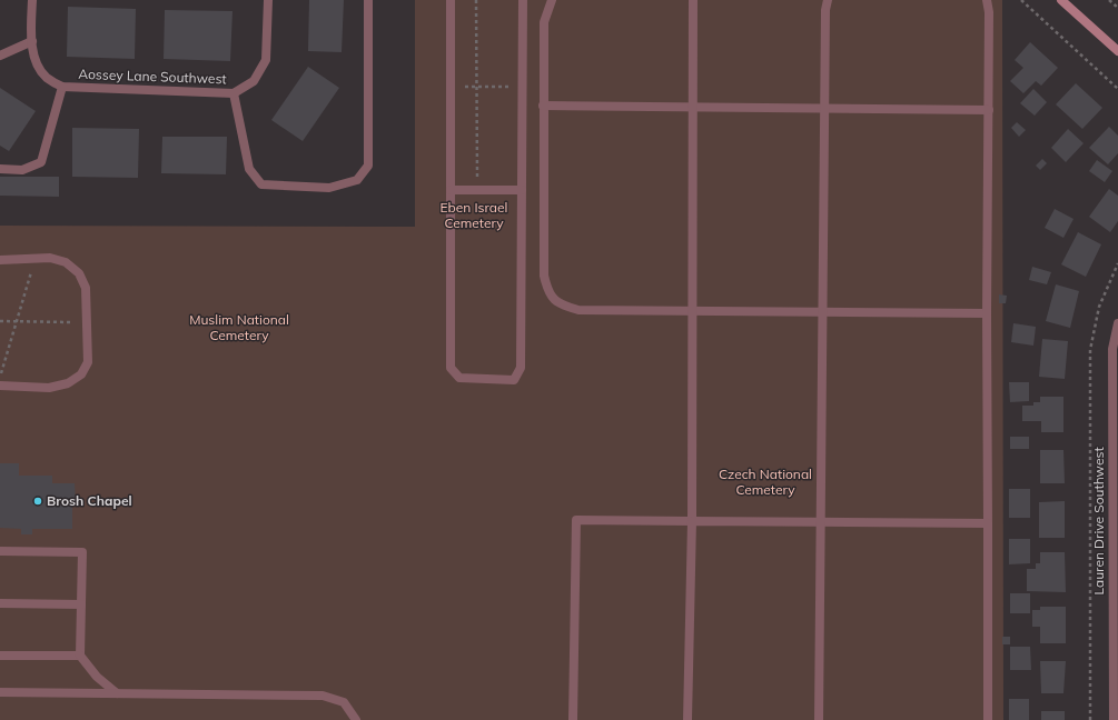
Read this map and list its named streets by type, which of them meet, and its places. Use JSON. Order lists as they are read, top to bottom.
{
  "streets": {
    "street": ["Aossey Lane Southwest", "Lauren Drive Southwest"]
  },
  "parks": ["Eben Israel Cemetery", "Muslim National Cemetery", "Czech National Cemetery"],
  "places": ["Brosh Chapel"]
}
